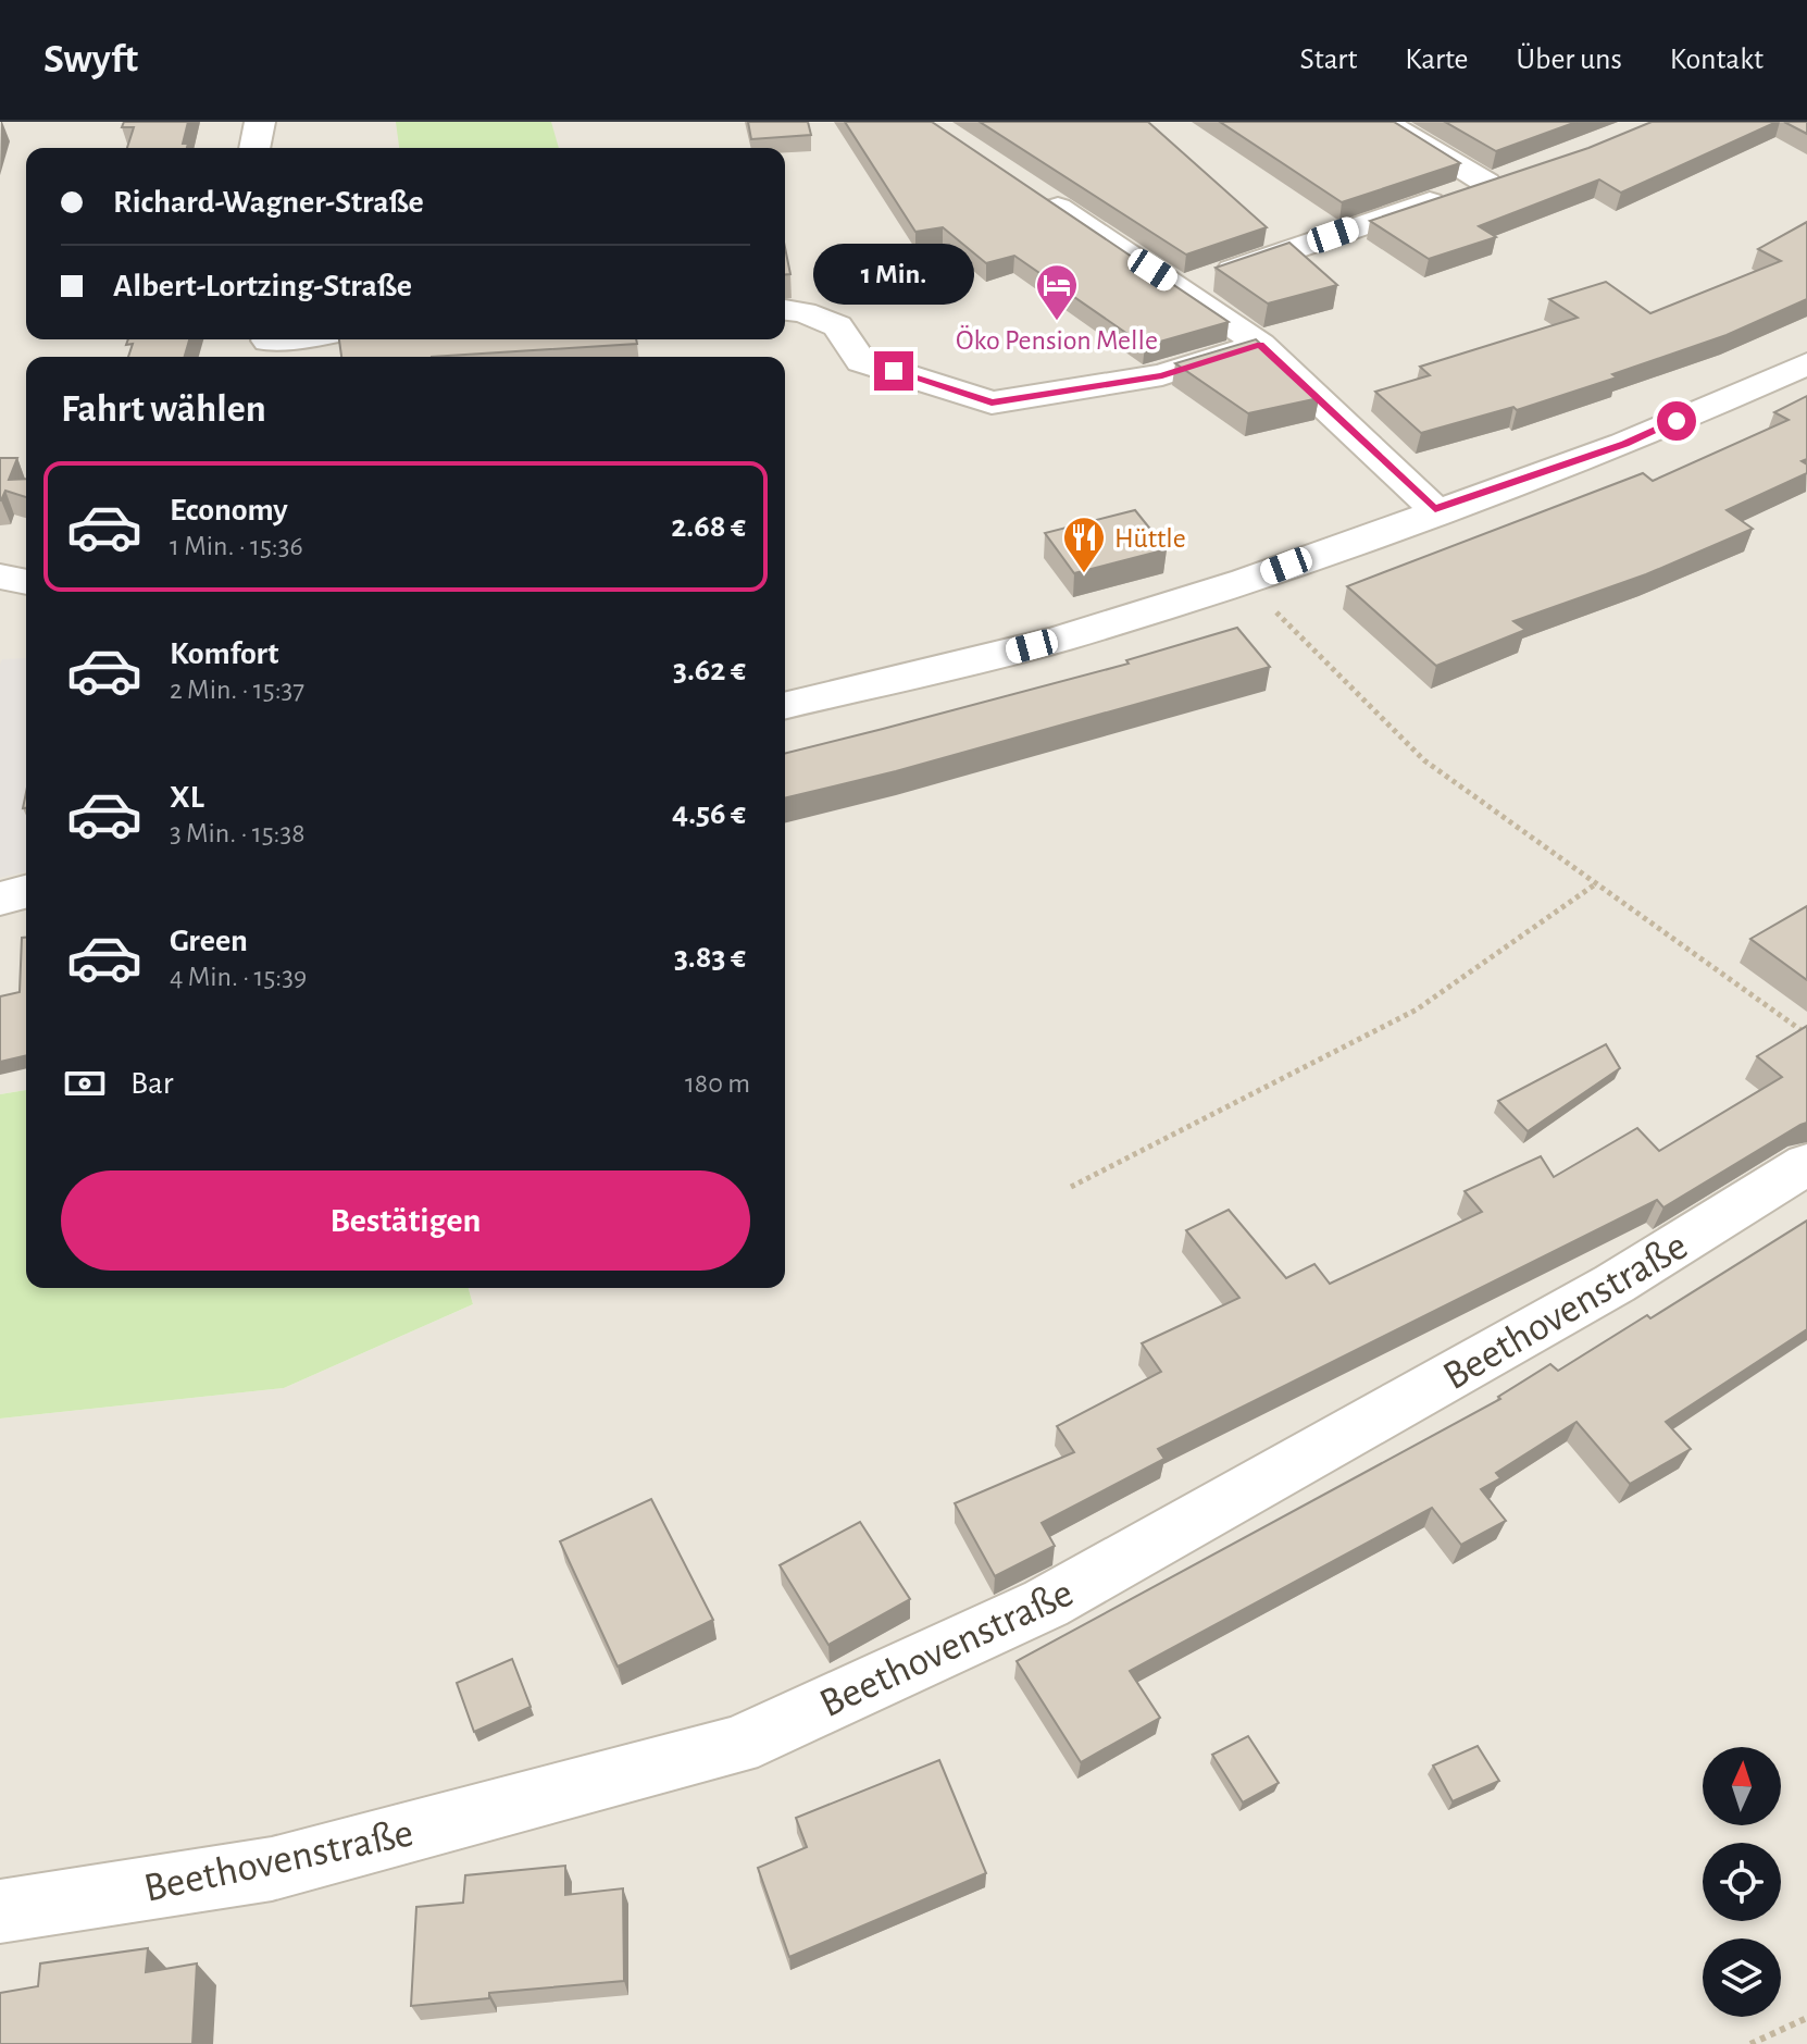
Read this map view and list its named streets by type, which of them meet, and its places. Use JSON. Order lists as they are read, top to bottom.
{
  "streets": {
    "street": ["Beethovenstraße"]
  },
  "places": {
    "hotel": ["Öko Pension Melle"],
    "restaurant": ["Hüttle"]
  },
  "north": "top",
  "page": {
    "header": "Swyft",
    "nav": [
      "Start",
      "Karte",
      "Über uns",
      "Kontakt"
    ],
    "banner": ["Richard-Wagner-Straße", "Albert-Lortzing-Straße"],
    "bubble": "1 Min.",
    "heading": "Fahrt wählen",
    "list": [
      {
        "name": "Economy",
        "note": "1 Min. · 15:36",
        "value": "2.68 €"
      },
      {
        "name": "Komfort",
        "note": "2 Min. · 15:37",
        "value": "3.62 €"
      },
      {
        "name": "XL",
        "note": "3 Min. · 15:38",
        "value": "4.56 €"
      },
      {
        "name": "Green",
        "note": "4 Min. · 15:39",
        "value": "3.83 €"
      }
    ],
    "pay": ["Bar", "180 m"],
    "buttons": "Bestätigen"
  }
}
